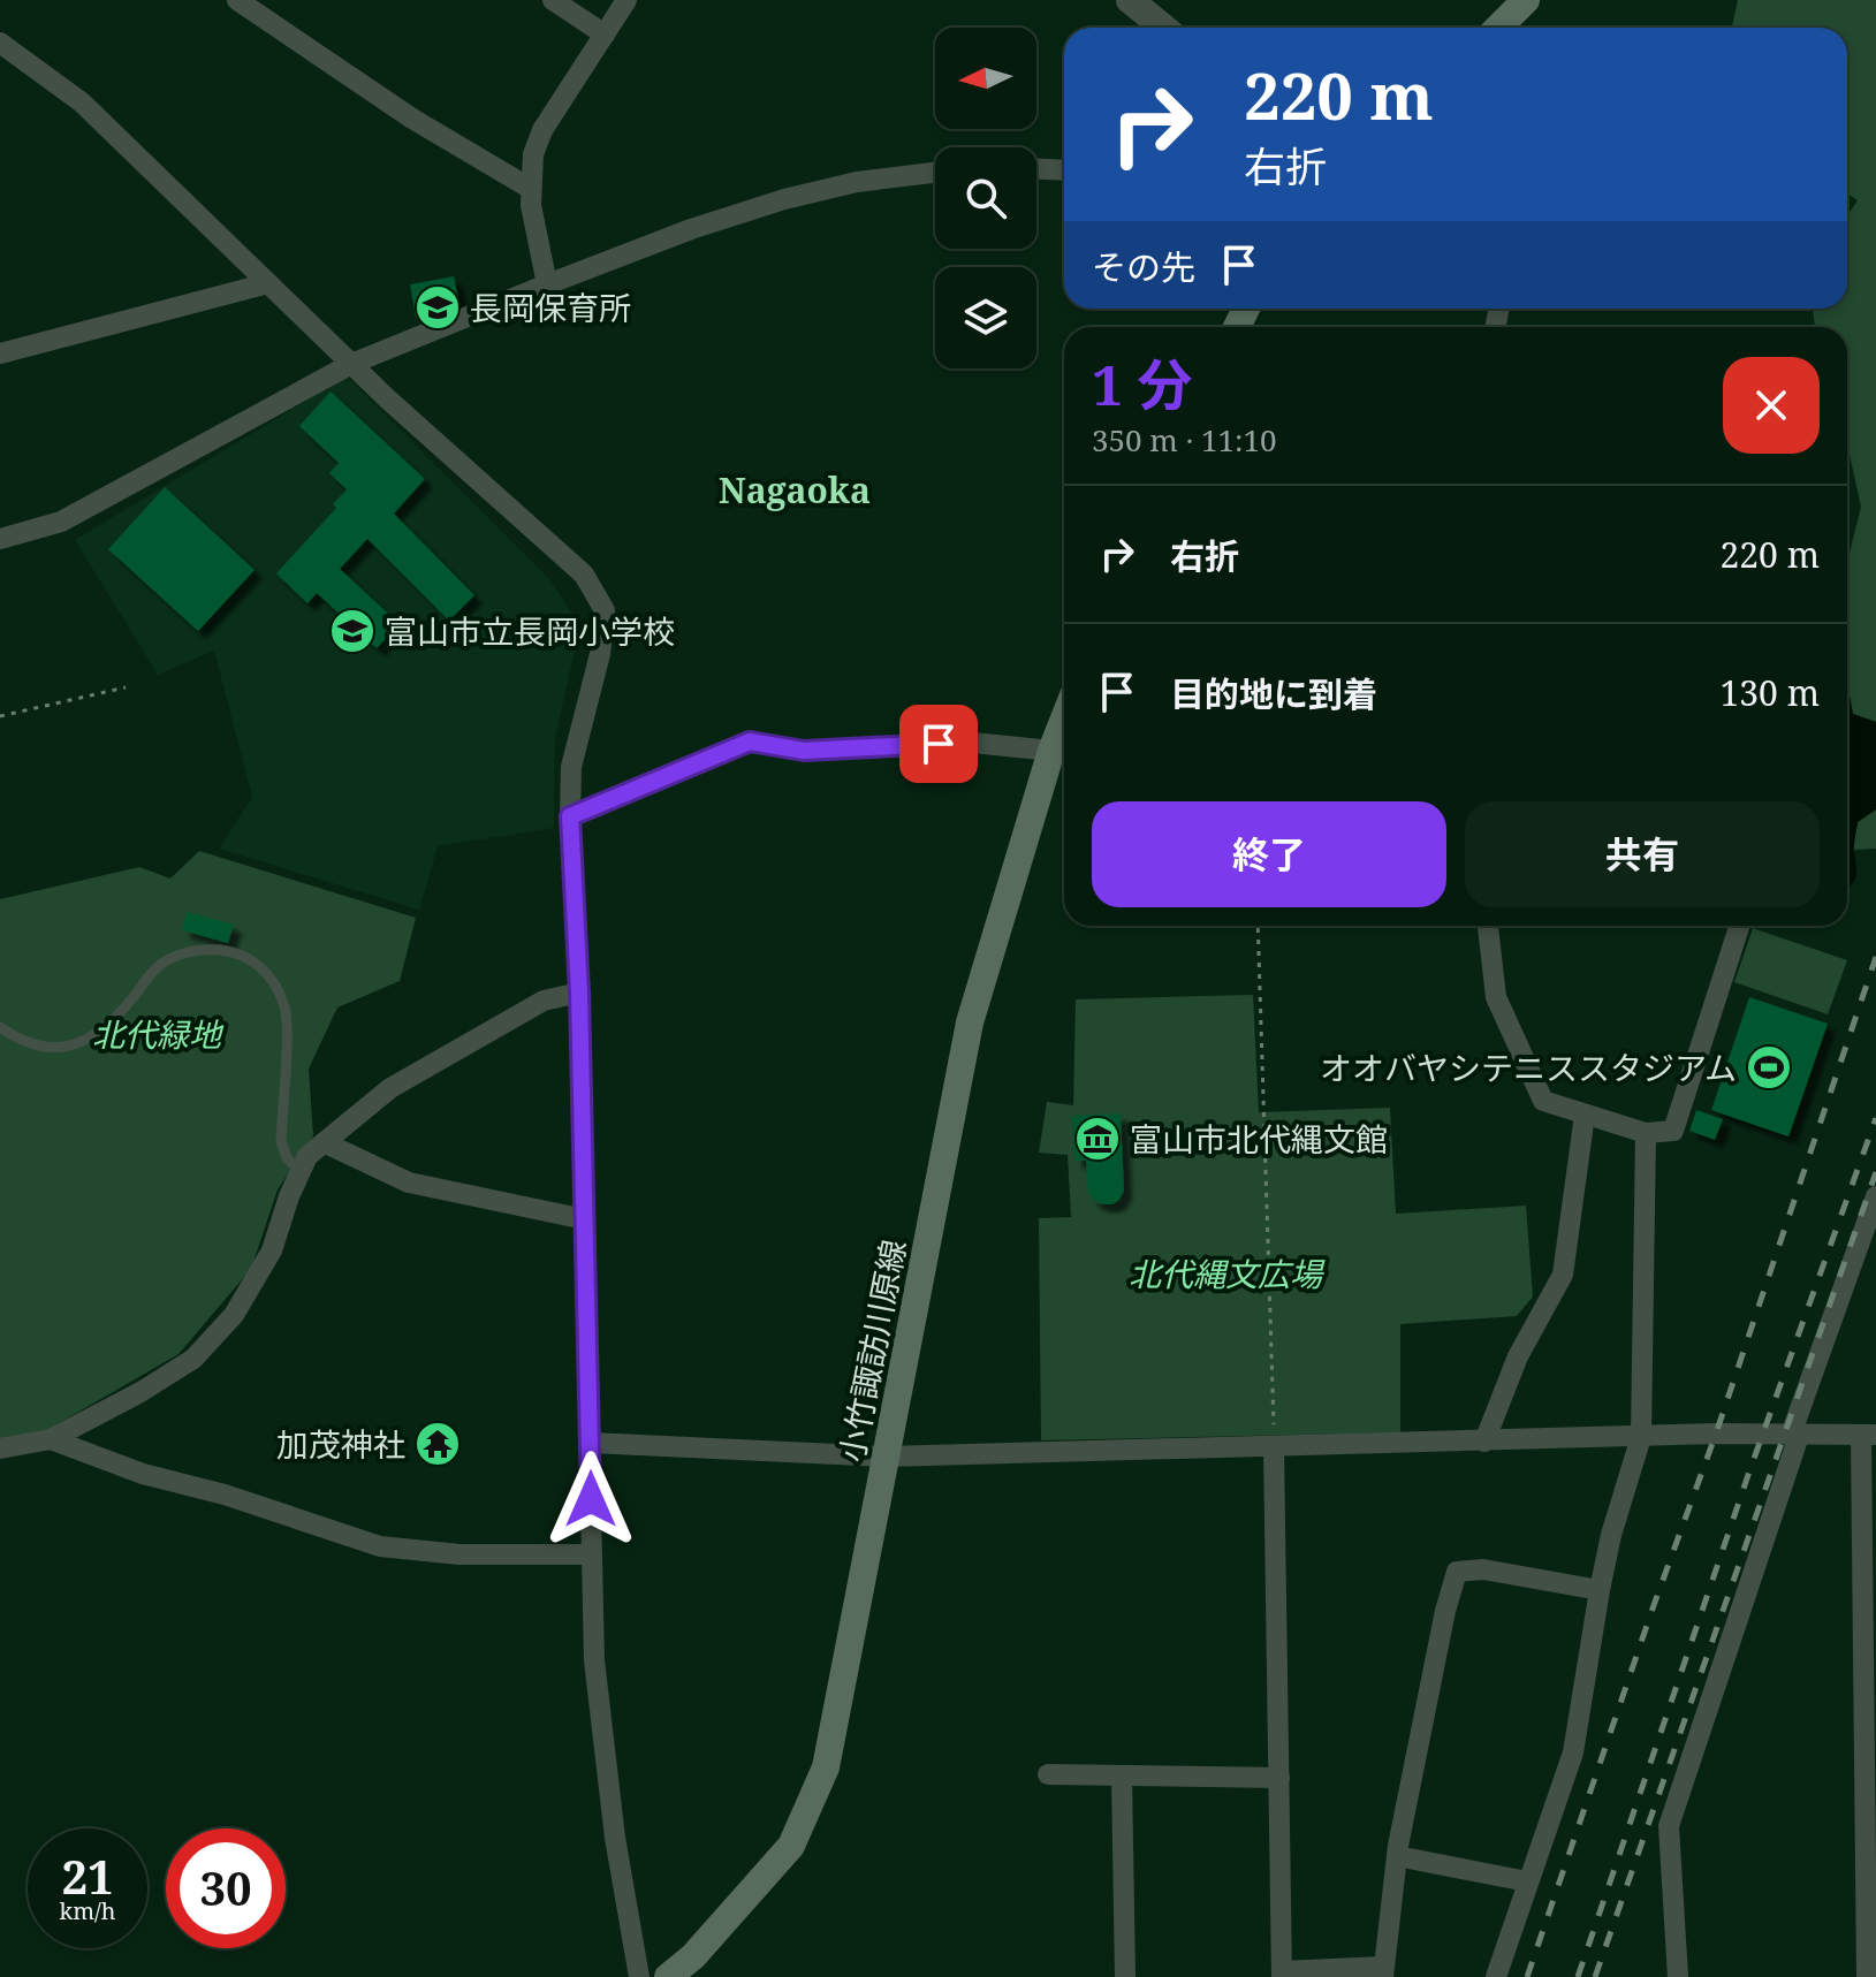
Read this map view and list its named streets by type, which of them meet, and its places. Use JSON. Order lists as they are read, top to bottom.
{
  "streets": {
    "main road": ["小竹諏訪川原線"]
  },
  "districts": ["Nagaoka"],
  "parks": ["北代緑地", "北代縄文広場"],
  "places": {
    "school or university": ["長岡保育所", "富山市立長岡小学校"],
    "sports": ["オオバヤシテニススタジアム"],
    "museum": ["富山市北代縄文館"],
    "temple": ["加茂神社"]
  },
  "north": "left",
  "page": {
    "turn": ["220 m", "右折"],
    "then": "その先",
    "heading": ["1 分", "350 m · 11:10"],
    "list": [
      {
        "name": "右折",
        "value": "220 m"
      },
      {
        "name": "目的地に到着",
        "value": "130 m"
      }
    ],
    "buttons": ["終了", "共有"],
    "speed": "21 km/h",
    "limit": "30"
  }
}
